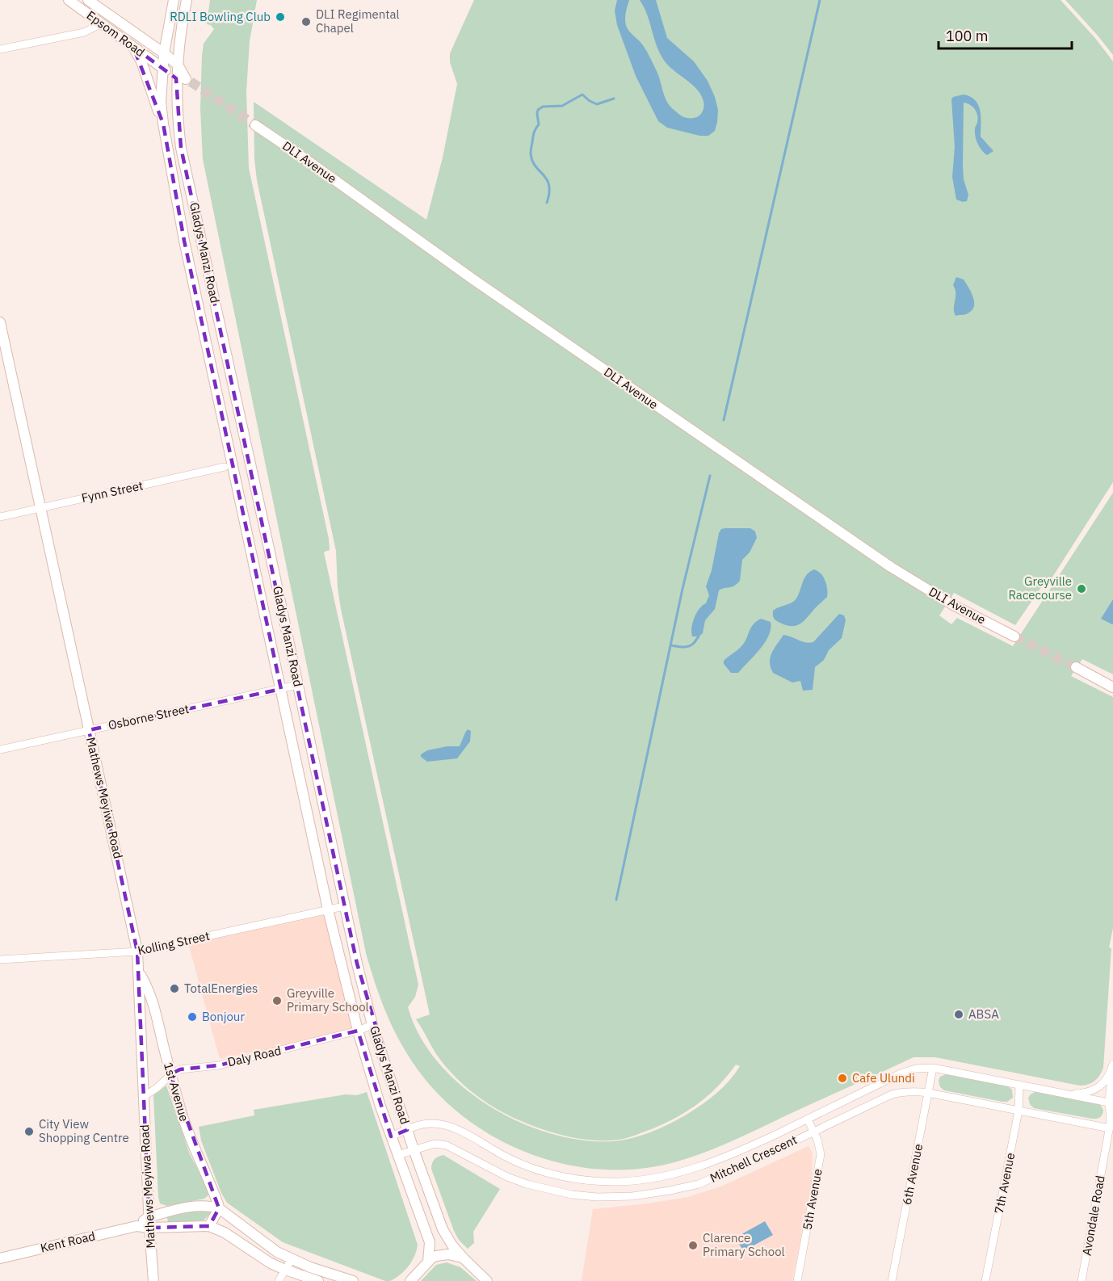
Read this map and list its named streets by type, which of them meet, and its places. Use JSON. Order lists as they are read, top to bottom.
{
  "streets": {
    "main road": [
      "Epsom Road",
      "DLI Avenue",
      "Gladys Manzi Road",
      "Mathews Meyiwa Road",
      "1st Avenue",
      "Kent Road"
    ],
    "street": [
      "Fynn Street",
      "Osborne Street",
      "Kolling Street",
      "Daly Road",
      "Mitchell Crescent",
      "6th Avenue",
      "7th Avenue",
      "5th Avenue",
      "Avondale Road"
    ]
  },
  "crossings": [
    ["Epsom Road", "Gladys Manzi Road"],
    ["Gladys Manzi Road", "Fynn Street"],
    ["Gladys Manzi Road", "Osborne Street"],
    ["Gladys Manzi Road", "Kolling Street"],
    ["Gladys Manzi Road", "Daly Road"],
    ["Gladys Manzi Road", "Mitchell Crescent"],
    ["Fynn Street", "Mathews Meyiwa Road"],
    ["Osborne Street", "Mathews Meyiwa Road"],
    ["Mathews Meyiwa Road", "Kolling Street"],
    ["Mathews Meyiwa Road", "Daly Road"],
    ["Mathews Meyiwa Road", "1st Avenue"],
    ["Mathews Meyiwa Road", "Kent Road"],
    ["Daly Road", "1st Avenue"],
    ["Mitchell Crescent", "6th Avenue"],
    ["Mitchell Crescent", "7th Avenue"],
    ["Mitchell Crescent", "5th Avenue"],
    ["Mitchell Crescent", "Avondale Road"]
  ],
  "places": [
    "RDLI Bowling Club",
    "DLI Regimental Chapel",
    "Greyville Racecourse",
    "TotalEnergies",
    "Greyville Primary School",
    "ABSA",
    "Bonjour",
    "Cafe Ulundi",
    "City View Shopping Centre",
    "Clarence Primary School"
  ],
  "scale_bar": "100 m"
}
